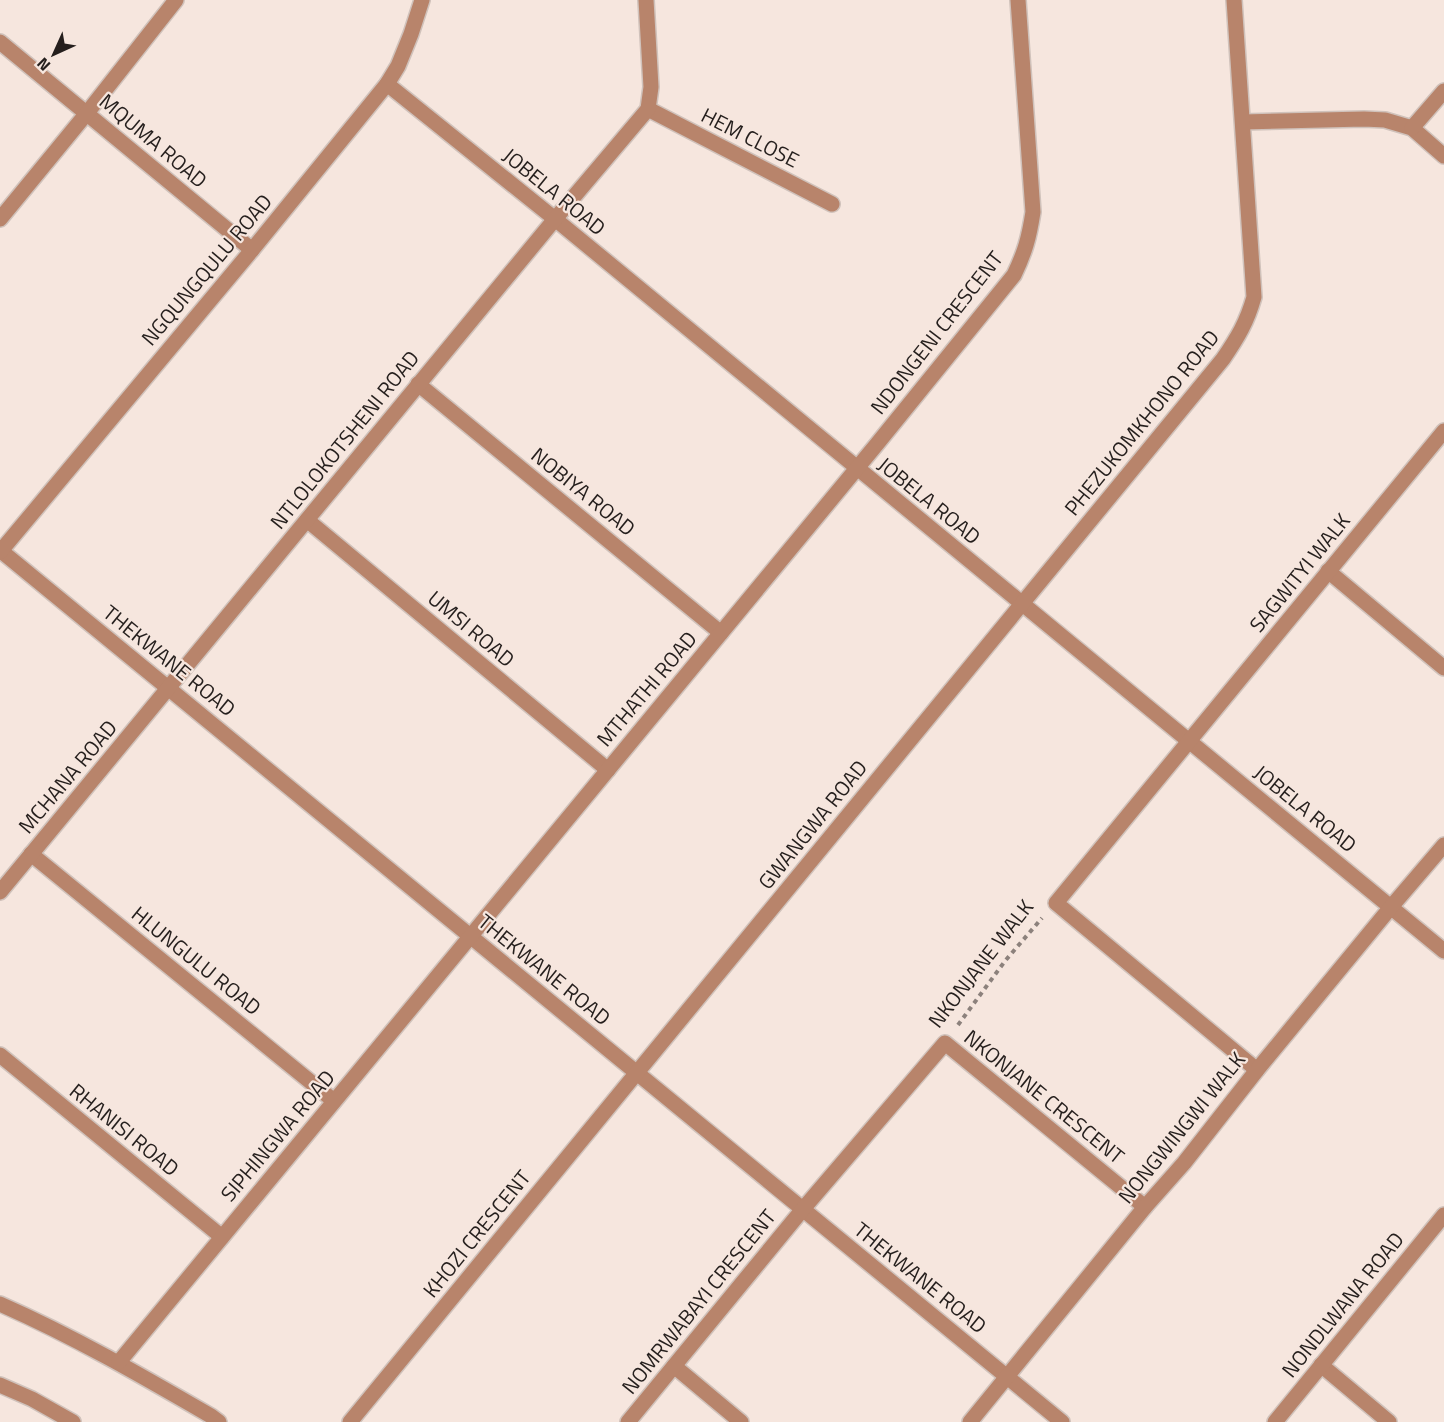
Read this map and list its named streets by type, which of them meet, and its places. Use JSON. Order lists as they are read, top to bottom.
{
  "streets": {
    "street": [
      "HEM CLOSE",
      "MQUMA ROAD",
      "JOBELA ROAD",
      "NGQUNGQULU ROAD",
      "NDONGENI CRESCENT",
      "PHEZUKOMKHONO ROAD",
      "NTLOLOKOTSHENI ROAD",
      "NOBIYA ROAD",
      "SAGWITYI WALK",
      "UMSI ROAD",
      "THEKWANE ROAD",
      "MTHATHI ROAD",
      "MCHANA ROAD",
      "GWANGWA ROAD",
      "HLUNGULU ROAD",
      "NKONJANE WALK",
      "NKONJANE CRESCENT",
      "NONGWINGWI WALK",
      "RHANISI ROAD",
      "SIPHINGWA ROAD",
      "KHOZI CRESCENT",
      "NOMRWABAYI CRESCENT",
      "NONDLWANA ROAD"
    ]
  },
  "crossings": [
    ["HEM CLOSE", "NTLOLOKOTSHENI ROAD"],
    ["MQUMA ROAD", "NGQUNGQULU ROAD"],
    ["JOBELA ROAD", "NGQUNGQULU ROAD"],
    ["JOBELA ROAD", "NDONGENI CRESCENT"],
    ["JOBELA ROAD", "PHEZUKOMKHONO ROAD"],
    ["JOBELA ROAD", "NTLOLOKOTSHENI ROAD"],
    ["JOBELA ROAD", "SAGWITYI WALK"],
    ["JOBELA ROAD", "MTHATHI ROAD"],
    ["JOBELA ROAD", "GWANGWA ROAD"],
    ["JOBELA ROAD", "NKONJANE WALK"],
    ["JOBELA ROAD", "NONGWINGWI WALK"],
    ["NGQUNGQULU ROAD", "THEKWANE ROAD"],
    ["NDONGENI CRESCENT", "MTHATHI ROAD"],
    ["PHEZUKOMKHONO ROAD", "GWANGWA ROAD"],
    ["NTLOLOKOTSHENI ROAD", "NOBIYA ROAD"],
    ["NTLOLOKOTSHENI ROAD", "UMSI ROAD"],
    ["NTLOLOKOTSHENI ROAD", "THEKWANE ROAD"],
    ["NTLOLOKOTSHENI ROAD", "MCHANA ROAD"],
    ["NOBIYA ROAD", "MTHATHI ROAD"],
    ["SAGWITYI WALK", "NKONJANE WALK"],
    ["UMSI ROAD", "MTHATHI ROAD"],
    ["THEKWANE ROAD", "MTHATHI ROAD"],
    ["THEKWANE ROAD", "MCHANA ROAD"],
    ["THEKWANE ROAD", "GWANGWA ROAD"],
    ["THEKWANE ROAD", "NKONJANE WALK"],
    ["THEKWANE ROAD", "NONGWINGWI WALK"],
    ["THEKWANE ROAD", "SIPHINGWA ROAD"],
    ["THEKWANE ROAD", "KHOZI CRESCENT"],
    ["THEKWANE ROAD", "NOMRWABAYI CRESCENT"],
    ["MTHATHI ROAD", "SIPHINGWA ROAD"],
    ["MCHANA ROAD", "HLUNGULU ROAD"],
    ["GWANGWA ROAD", "KHOZI CRESCENT"],
    ["HLUNGULU ROAD", "SIPHINGWA ROAD"],
    ["NKONJANE WALK", "NKONJANE CRESCENT"],
    ["NKONJANE WALK", "NOMRWABAYI CRESCENT"],
    ["NKONJANE CRESCENT", "NONGWINGWI WALK"],
    ["RHANISI ROAD", "SIPHINGWA ROAD"]
  ],
  "north": "bottom left"
}
